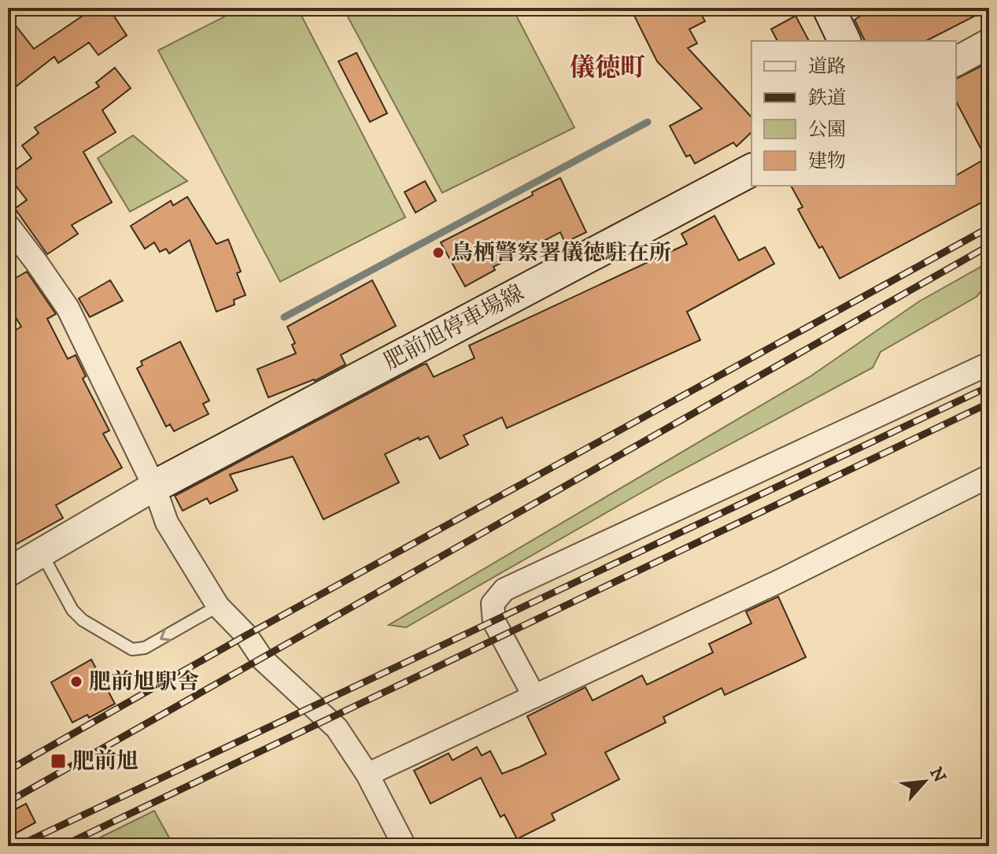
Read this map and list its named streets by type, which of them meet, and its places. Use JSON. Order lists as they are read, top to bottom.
{
  "streets": {
    "main road": ["肥前旭停車場線"]
  },
  "districts": ["儀徳町"],
  "places": {
    "other": ["鳥栖警察署儀徳駐在所", "肥前旭駅舎"],
    "transit": ["肥前旭"]
  },
  "legend": [
    "道路",
    "鉄道",
    "公園",
    "建物"
  ],
  "north": "top right"
}
